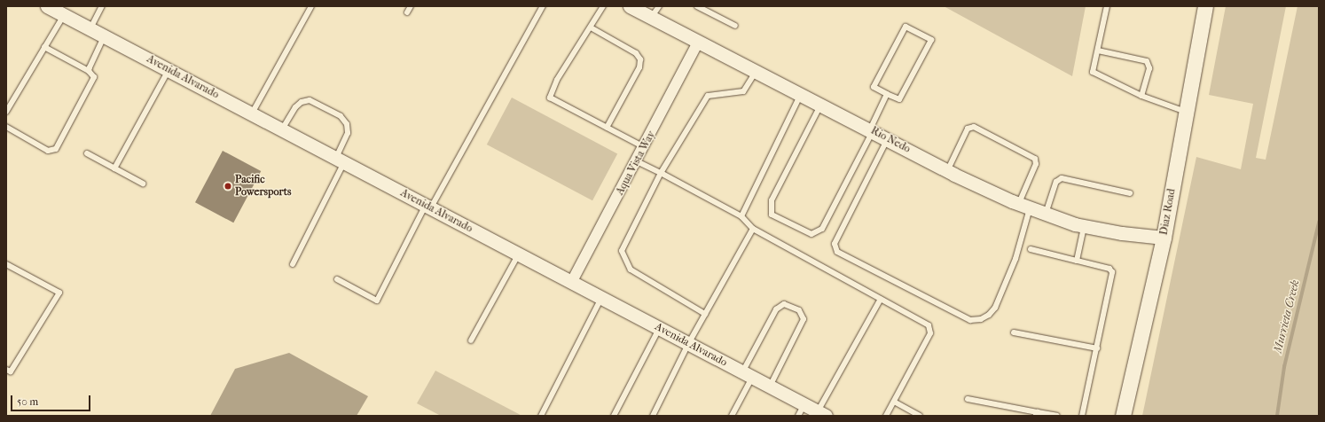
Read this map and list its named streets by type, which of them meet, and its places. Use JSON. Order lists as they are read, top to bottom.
{
  "streets": {
    "main road": ["Diaz Road"],
    "street": ["Avenida Alvarado", "Rio Nedo", "Aqua Vista Way"]
  },
  "crossings": [
    ["Avenida Alvarado", "Aqua Vista Way"],
    ["Rio Nedo", "Aqua Vista Way"],
    ["Rio Nedo", "Diaz Road"]
  ],
  "water": ["Murrieta Creek"],
  "places": ["Pacific Powersports"],
  "scale_bar": "50 m"
}
